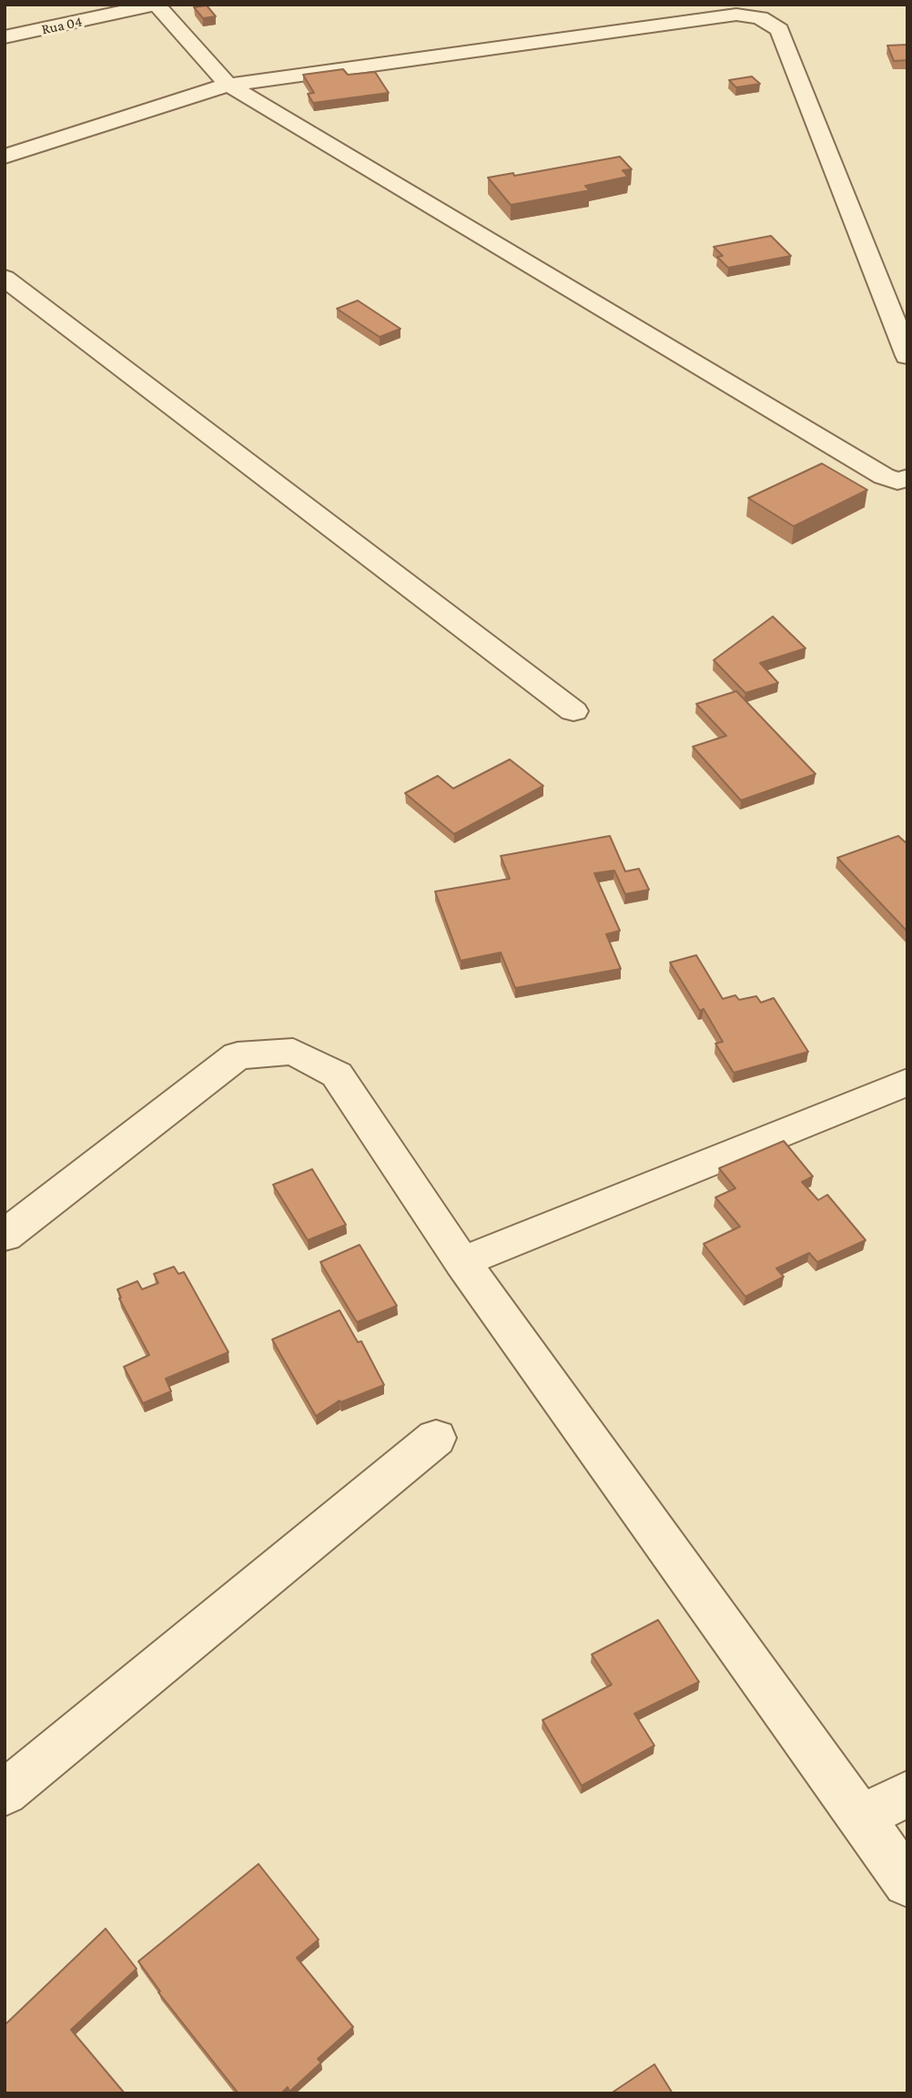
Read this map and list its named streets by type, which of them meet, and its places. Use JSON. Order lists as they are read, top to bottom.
{
  "streets": {
    "street": ["Rua 04"]
  }
}
